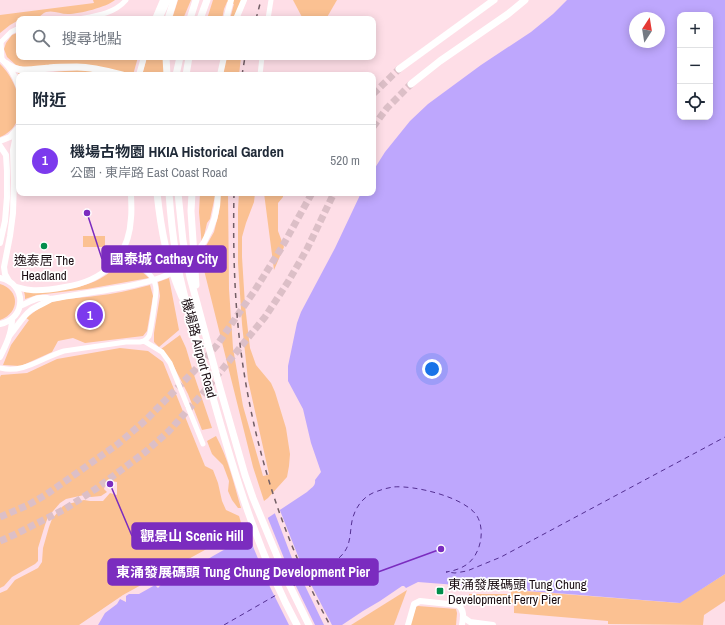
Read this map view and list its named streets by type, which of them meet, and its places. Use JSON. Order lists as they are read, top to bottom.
{
  "streets": {
    "highway": ["機場路 Airport Road"]
  },
  "places": {
    "other": [
      "國泰城 Cathay City",
      "逸泰居 The Headland",
      "觀景山 Scenic Hill",
      "東涌發展碼頭 Tung Chung Development Pier"
    ],
    "transit": ["東涌發展碼頭 Tung Chung Development Ferry Pier"]
  },
  "north": "top",
  "page": {
    "map_buttons": ["+", "−"],
    "search": "搜尋地點",
    "heading": "附近",
    "list": [
      {
        "mark": "1",
        "name": "機場古物園 HKIA Historical Garden",
        "note": "公園 · 東岸路 East Coast Road",
        "value": "520 m"
      }
    ],
    "pins": "1"
  }
}
